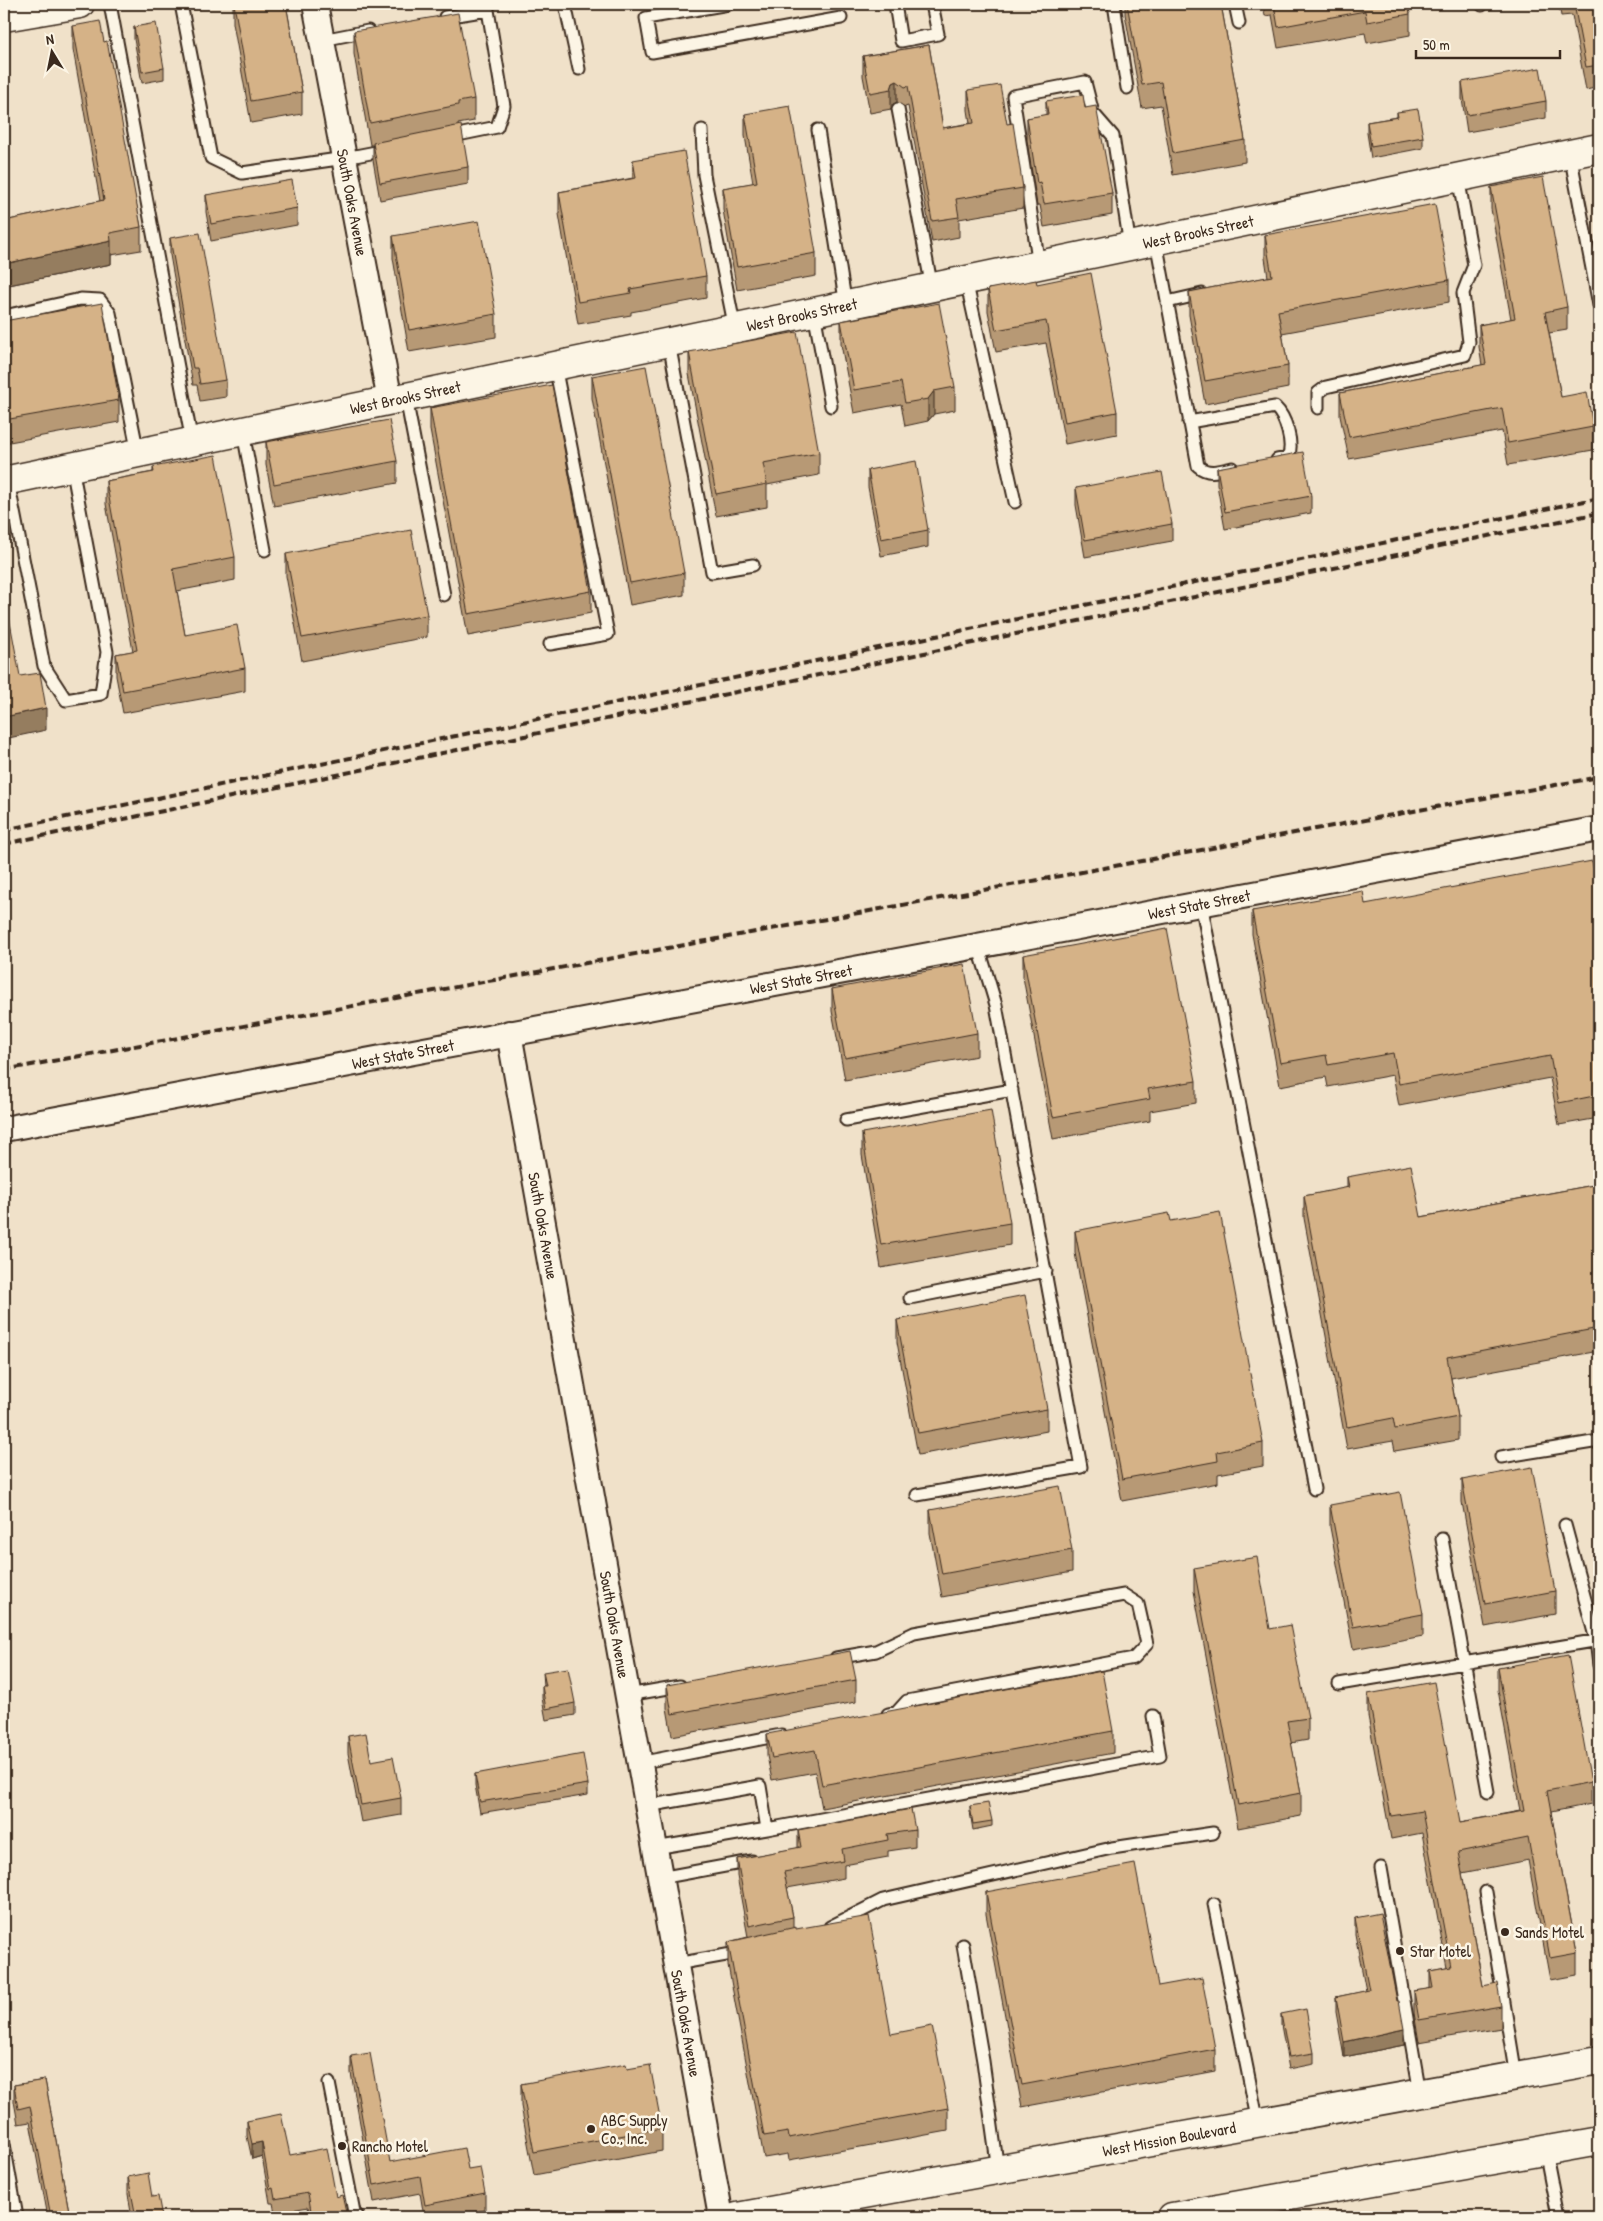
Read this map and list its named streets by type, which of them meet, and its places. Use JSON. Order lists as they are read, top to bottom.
{
  "streets": {
    "street": [
      "South Oaks Avenue",
      "West Brooks Street",
      "West State Street",
      "West Mission Boulevard"
    ]
  },
  "crossings": [
    ["South Oaks Avenue", "West Brooks Street"],
    ["South Oaks Avenue", "West State Street"]
  ],
  "places": [
    "Sands Motel",
    "Star Motel",
    "ABC Supply Co., Inc.",
    "Rancho Motel"
  ],
  "scale_bar": "50 m",
  "north": "top"
}
